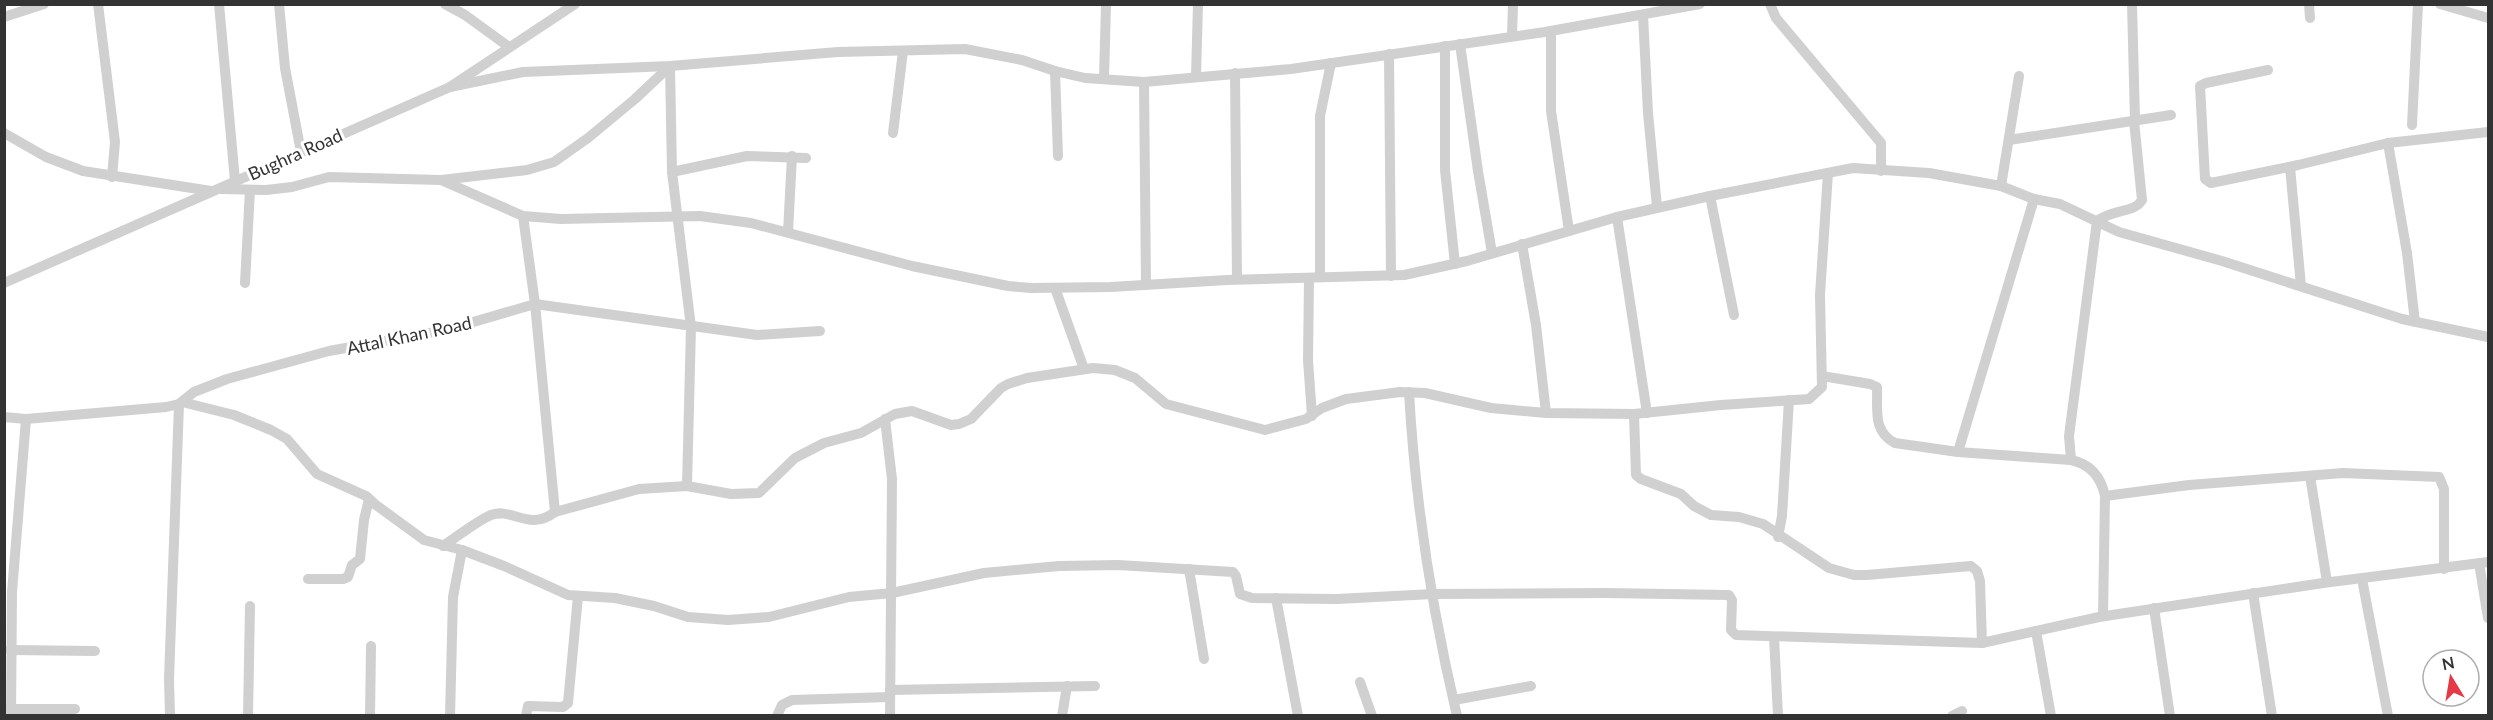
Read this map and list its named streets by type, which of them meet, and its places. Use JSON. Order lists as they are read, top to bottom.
{
  "streets": {
    "street": ["Bughra Road", "Attal Khan Road"]
  },
  "north": "top"
}
